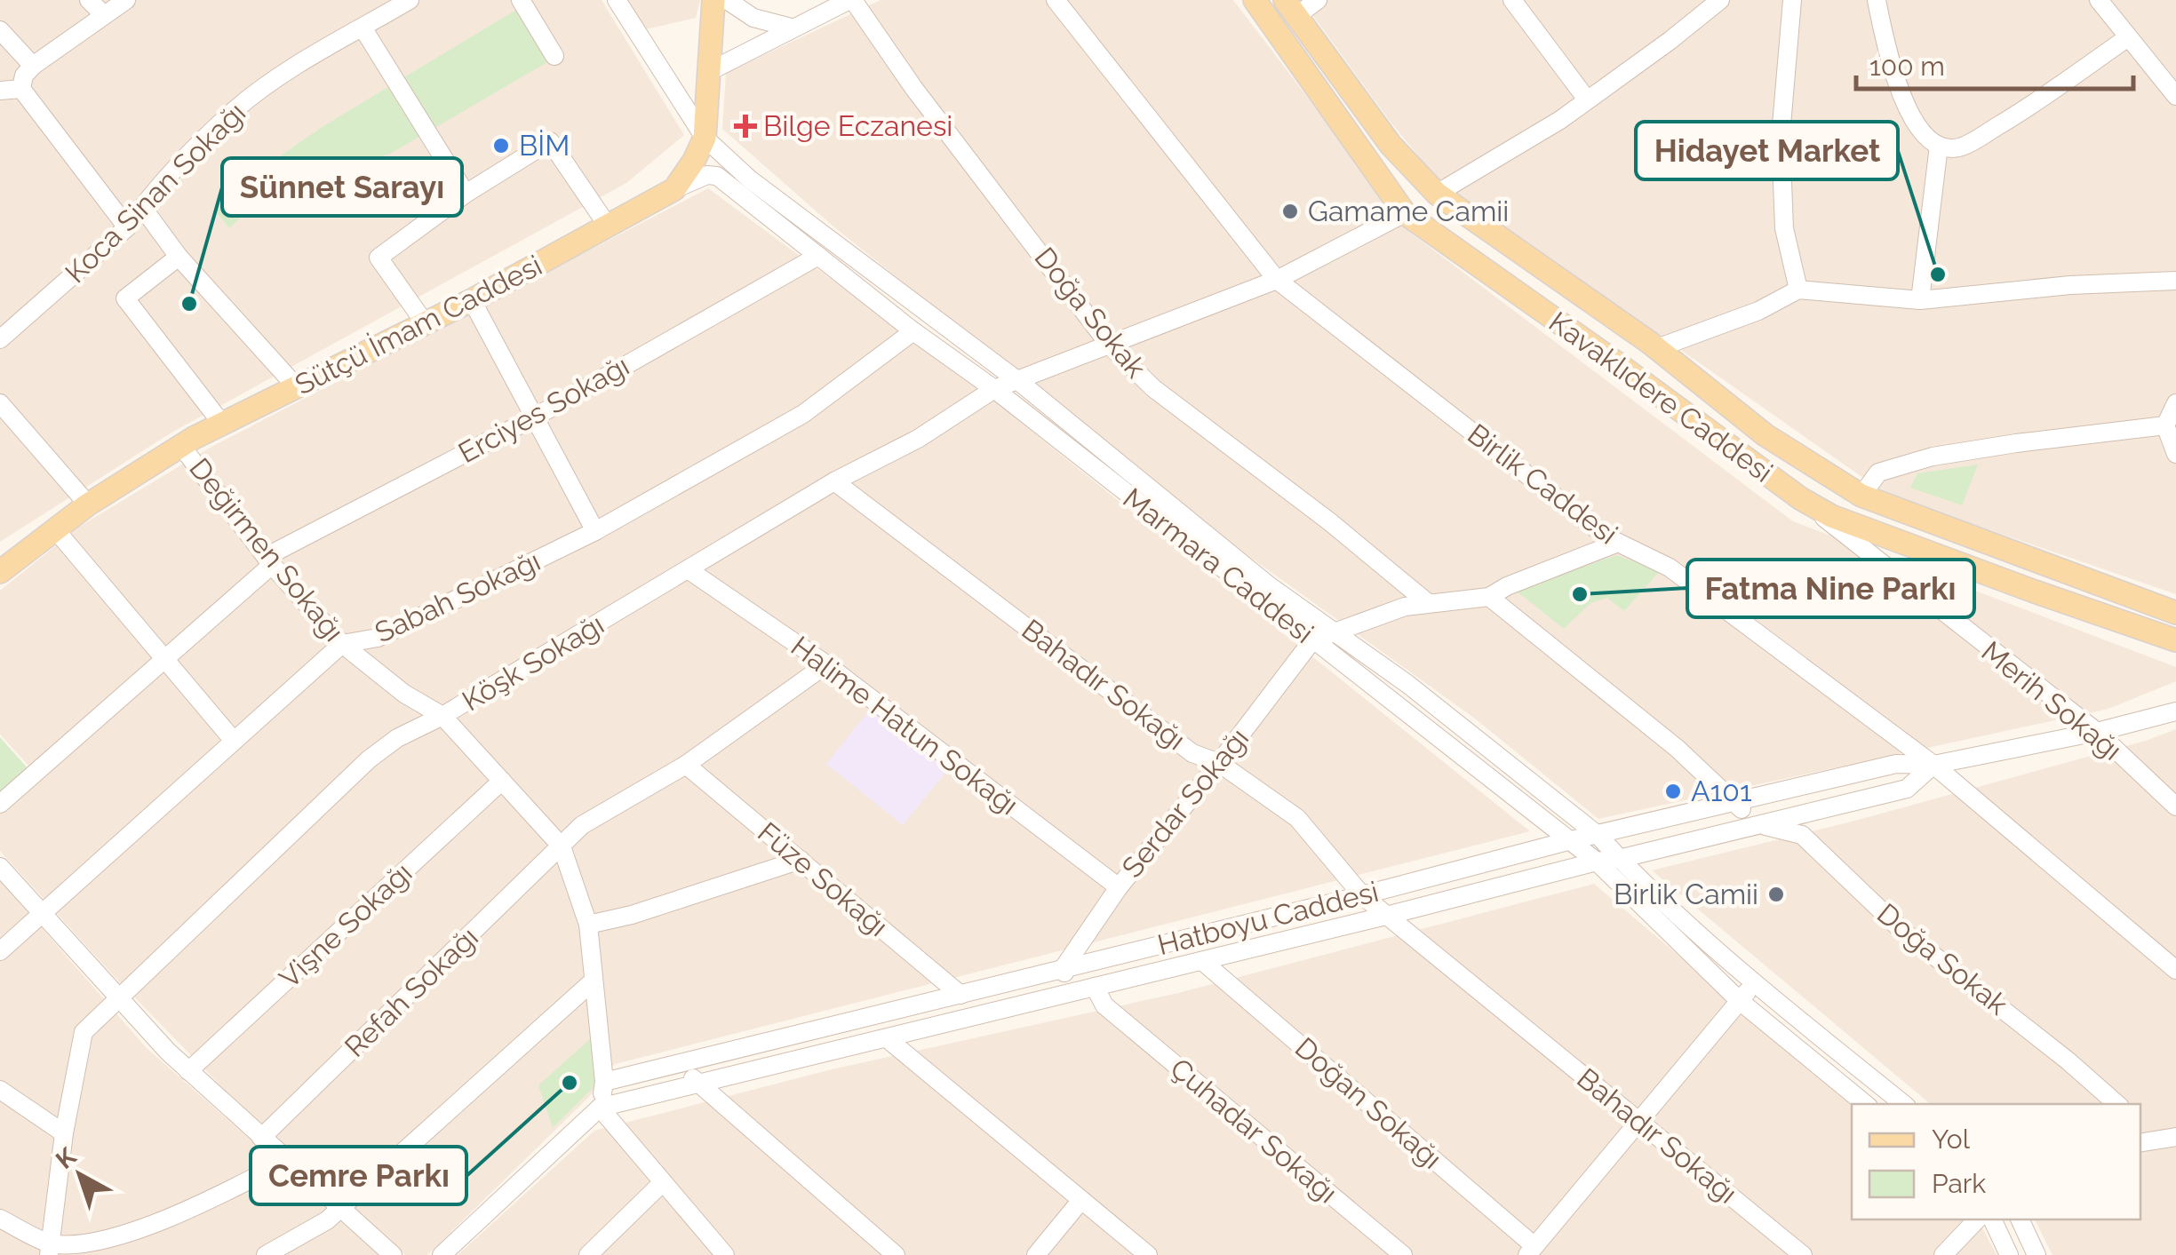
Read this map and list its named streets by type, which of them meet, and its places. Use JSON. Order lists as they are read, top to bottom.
{
  "streets": {
    "main road": ["Sütçü İmam Caddesi", "Kavaklıdere Caddesi"],
    "street": [
      "Koca Sinan Sokağı",
      "Doğa Sokak",
      "Erciyes Sokağı",
      "Birlik Caddesi",
      "Değirmen Sokağı",
      "Marmara Caddesi",
      "Sabah Sokağı",
      "Köşk Sokağı",
      "Bahadır Sokağı",
      "Merih Sokağı",
      "Halime Hatun Sokağı",
      "Serdar Sokağı",
      "Füze Sokağı",
      "Hatboyu Caddesi",
      "Vişne Sokağı",
      "Refah Sokağı",
      "Doğan Sokağı",
      "Çuhadar Sokağı"
    ]
  },
  "crossings": [
    ["Doğa Sokak", "Köşk Sokağı"],
    ["Doğa Sokak", "Hatboyu Caddesi"],
    ["Sütçü İmam Caddesi", "Değirmen Sokağı"],
    ["Sütçü İmam Caddesi", "Marmara Caddesi"],
    ["Kavaklıdere Caddesi", "Köşk Sokağı"],
    ["Kavaklıdere Caddesi", "Merih Sokağı"],
    ["Erciyes Sokağı", "Değirmen Sokağı"],
    ["Erciyes Sokağı", "Marmara Caddesi"],
    ["Birlik Caddesi", "Köşk Sokağı"],
    ["Birlik Caddesi", "Hatboyu Caddesi"],
    ["Değirmen Sokağı", "Sabah Sokağı"],
    ["Değirmen Sokağı", "Köşk Sokağı"],
    ["Değirmen Sokağı", "Hatboyu Caddesi"],
    ["Değirmen Sokağı", "Vişne Sokağı"],
    ["Değirmen Sokağı", "Refah Sokağı"],
    ["Marmara Caddesi", "Sabah Sokağı"],
    ["Marmara Caddesi", "Köşk Sokağı"],
    ["Marmara Caddesi", "Serdar Sokağı"],
    ["Marmara Caddesi", "Hatboyu Caddesi"],
    ["Köşk Sokağı", "Bahadır Sokağı"],
    ["Köşk Sokağı", "Halime Hatun Sokağı"],
    ["Bahadır Sokağı", "Serdar Sokağı"],
    ["Bahadır Sokağı", "Hatboyu Caddesi"],
    ["Merih Sokağı", "Hatboyu Caddesi"],
    ["Halime Hatun Sokağı", "Serdar Sokağı"],
    ["Halime Hatun Sokağı", "Refah Sokağı"],
    ["Serdar Sokağı", "Hatboyu Caddesi"],
    ["Füze Sokağı", "Hatboyu Caddesi"],
    ["Füze Sokağı", "Refah Sokağı"],
    ["Hatboyu Caddesi", "Doğan Sokağı"],
    ["Hatboyu Caddesi", "Çuhadar Sokağı"]
  ],
  "places": {
    "health": ["Bilge Eczanesi"],
    "other": [
      "BİM",
      "Gamame Camii",
      "Hidayet Market",
      "Sünnet Sarayı",
      "Fatma Nine Parkı",
      "A101",
      "Birlik Camii",
      "Cemre Parkı"
    ]
  },
  "legend": ["Yol", "Park"],
  "scale_bar": "100 m",
  "north": "top left"
}
